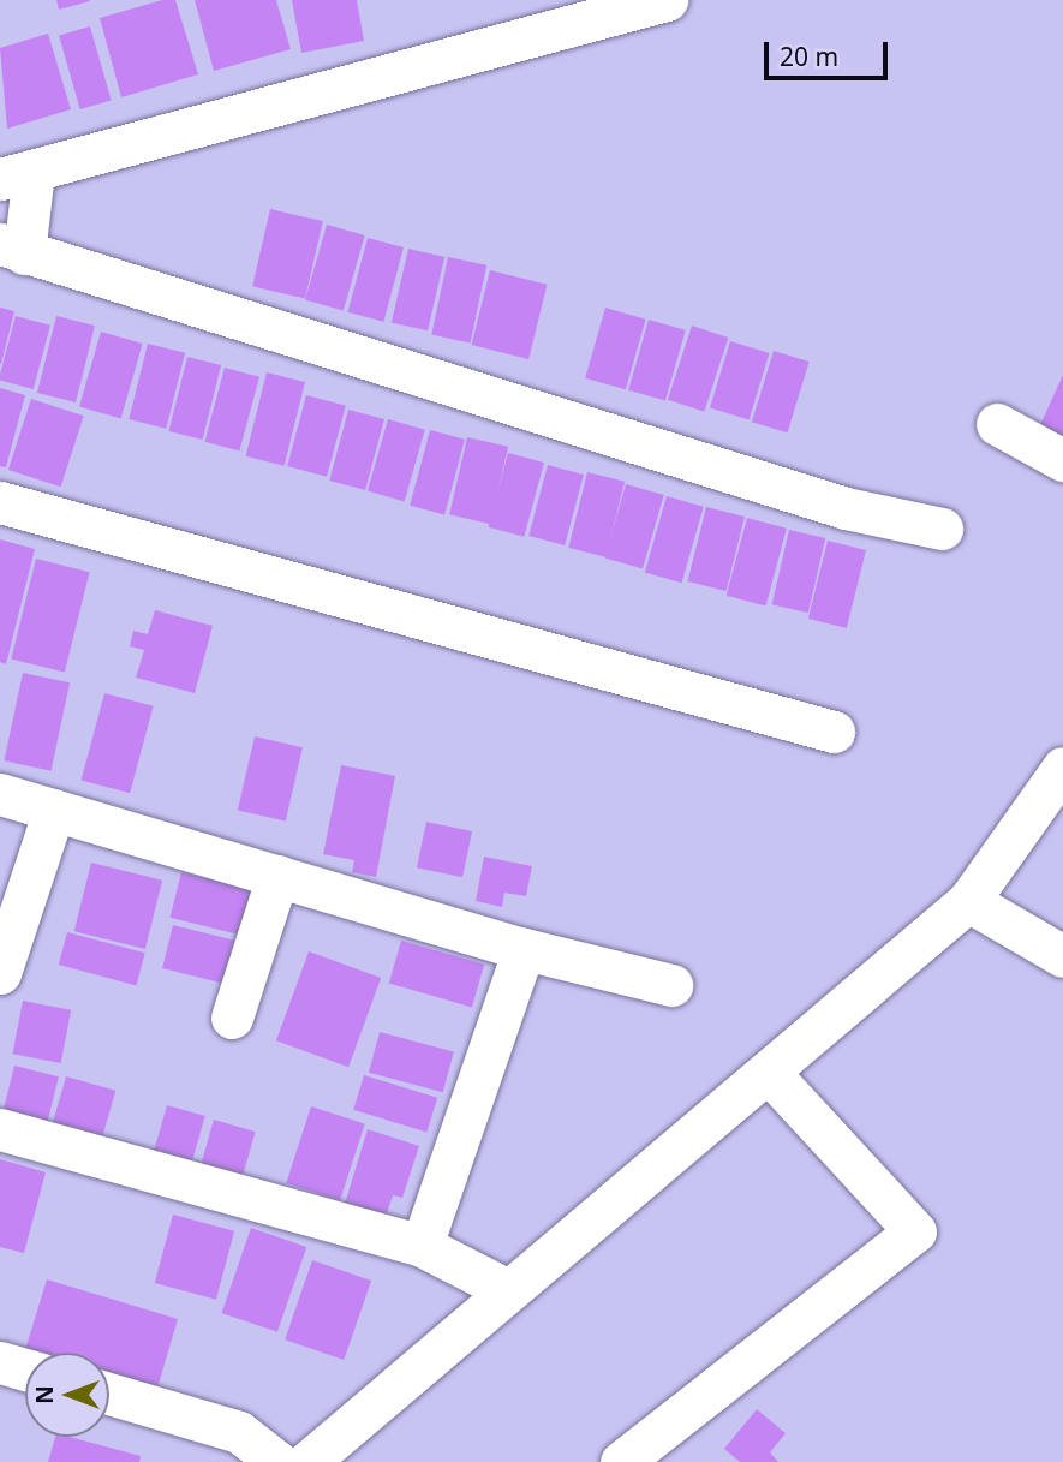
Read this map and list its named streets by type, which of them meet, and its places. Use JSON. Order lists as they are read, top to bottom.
{
  "scale_bar": "20 m",
  "north": "left"
}
